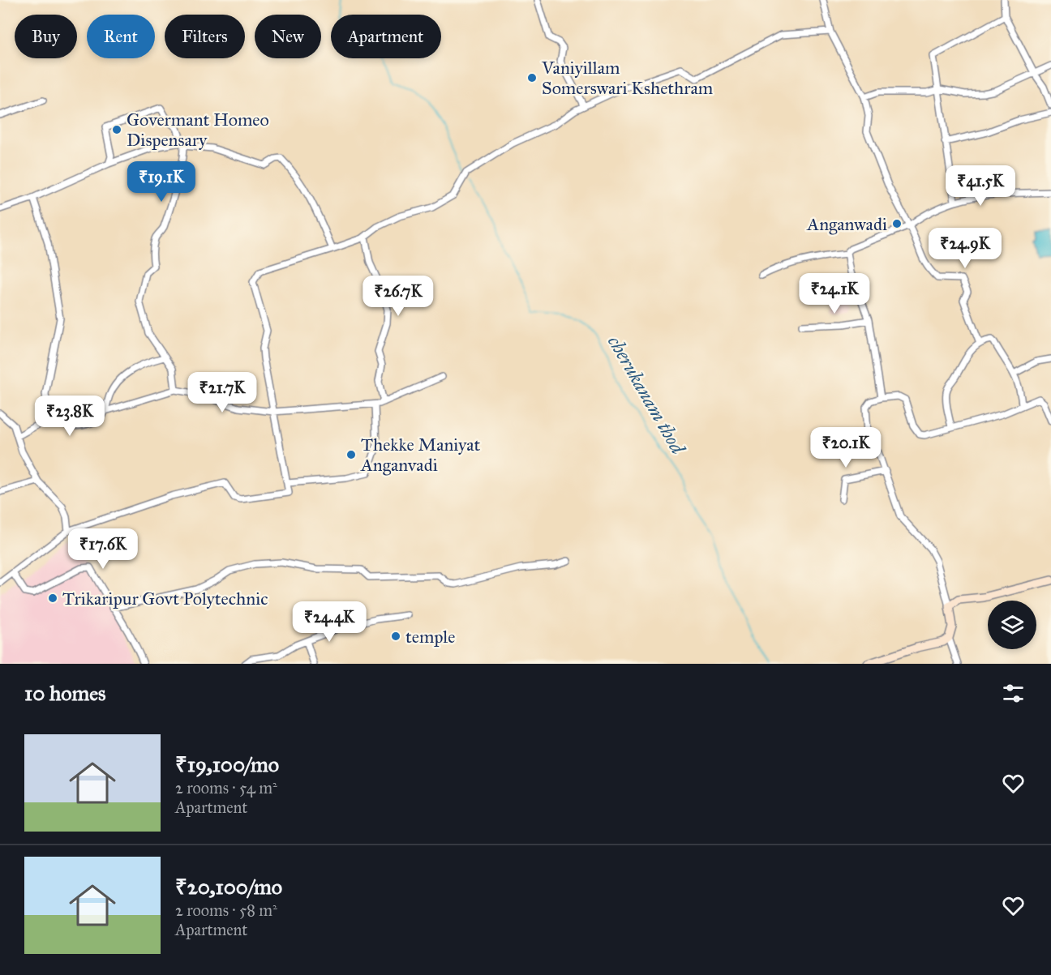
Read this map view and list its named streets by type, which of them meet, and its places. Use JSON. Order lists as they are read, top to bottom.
{
  "water": ["cherukanam thod"],
  "places": [
    "Vaniyillam Somerswari Kshethram",
    "Govermant Homeo Dispensary",
    "Anganwadi",
    "Thekke Maniyat Anganvadi",
    "Trikaripur Govt Polytechnic",
    "temple"
  ],
  "page": {
    "chip": [
      "Buy",
      "Rent",
      "Filters",
      "New",
      "Apartment"
    ],
    "price": [
      "₹19.1K",
      "₹41.5K",
      "₹24.9K",
      "₹24.1K",
      "₹26.7K",
      "₹21.7K",
      "₹23.8K",
      "₹20.1K",
      "₹17.6K",
      "₹24.4K"
    ],
    "heading": "10 homes",
    "list": [
      {
        "name": "₹19,100/mo",
        "note": "2 rooms · 54 m² · Apartment"
      },
      {
        "name": "₹20,100/mo",
        "note": "2 rooms · 58 m² · Apartment"
      }
    ]
  }
}
